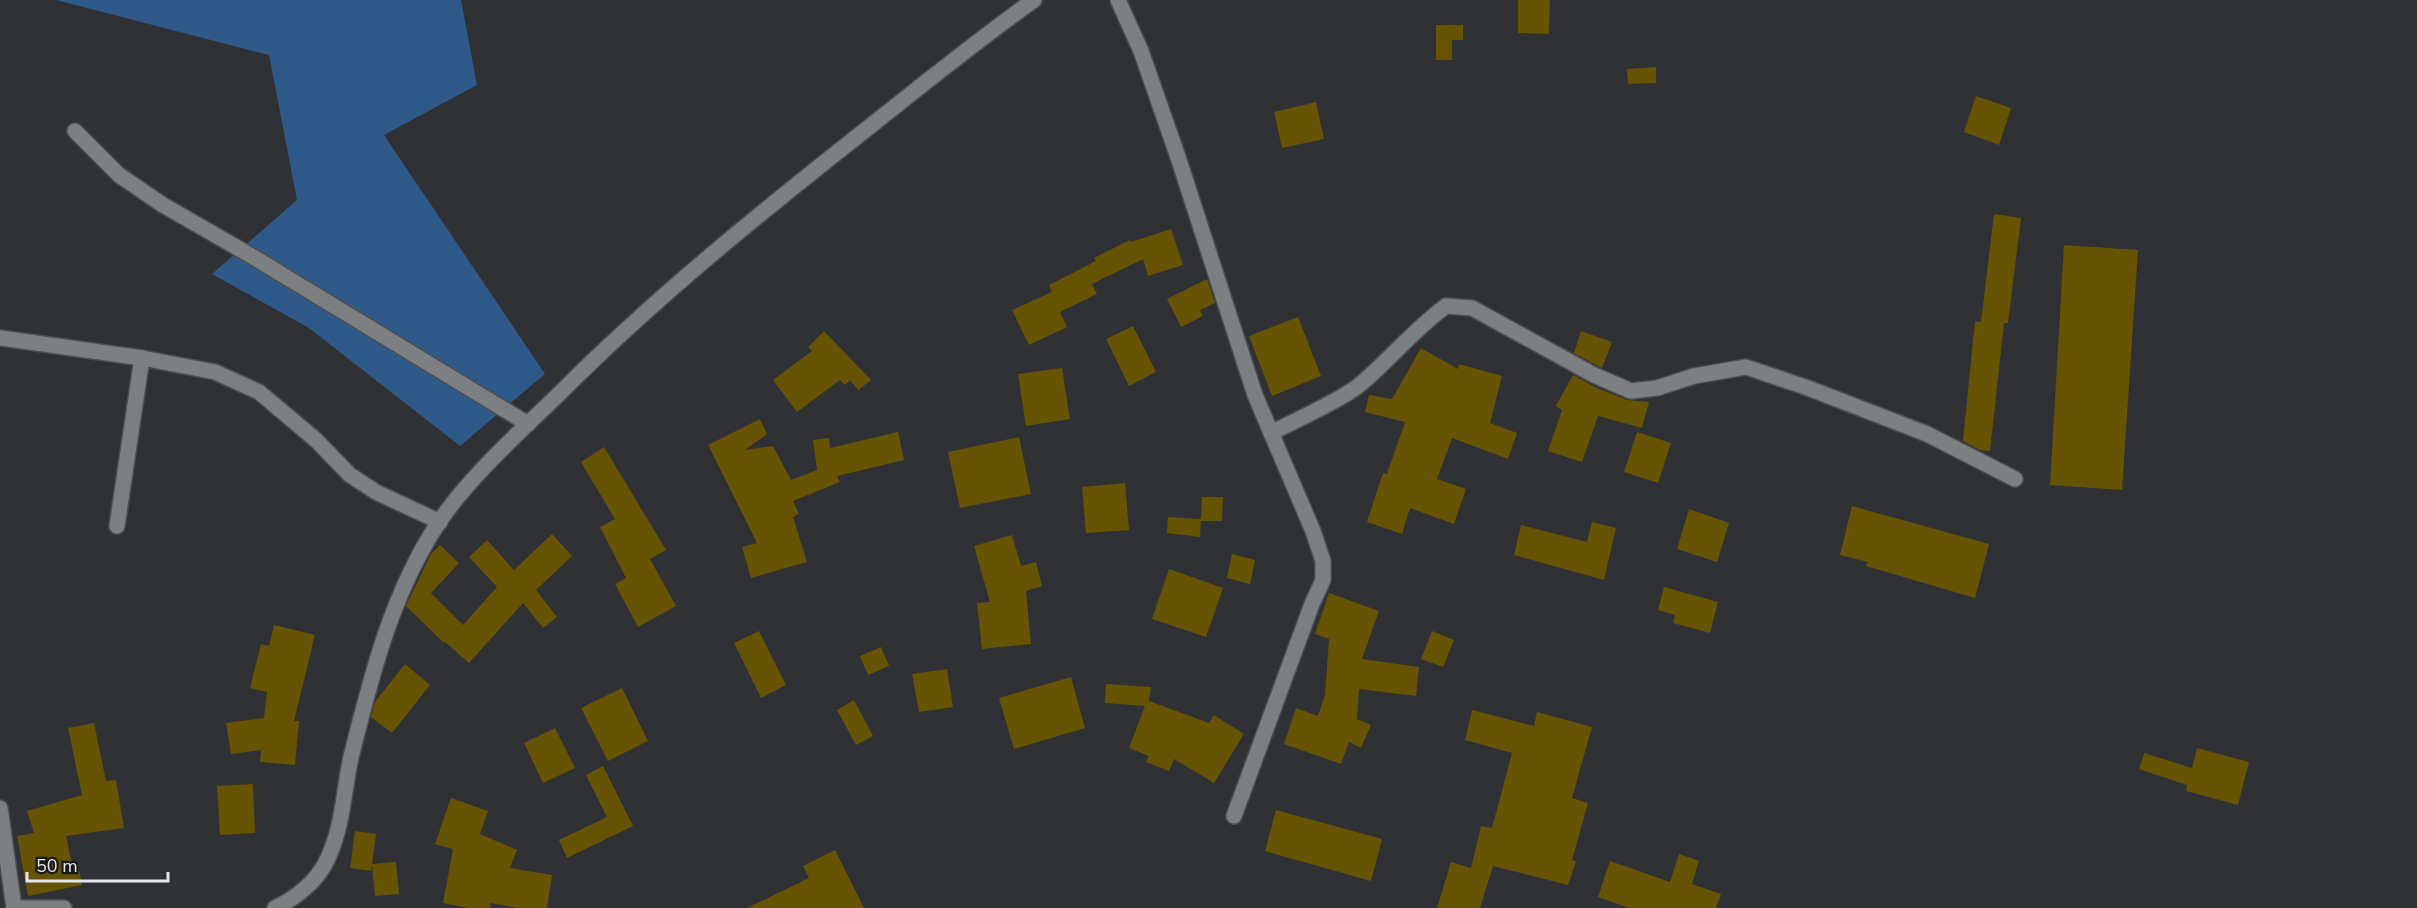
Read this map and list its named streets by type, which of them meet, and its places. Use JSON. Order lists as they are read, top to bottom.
{
  "scale_bar": "50 m"
}
